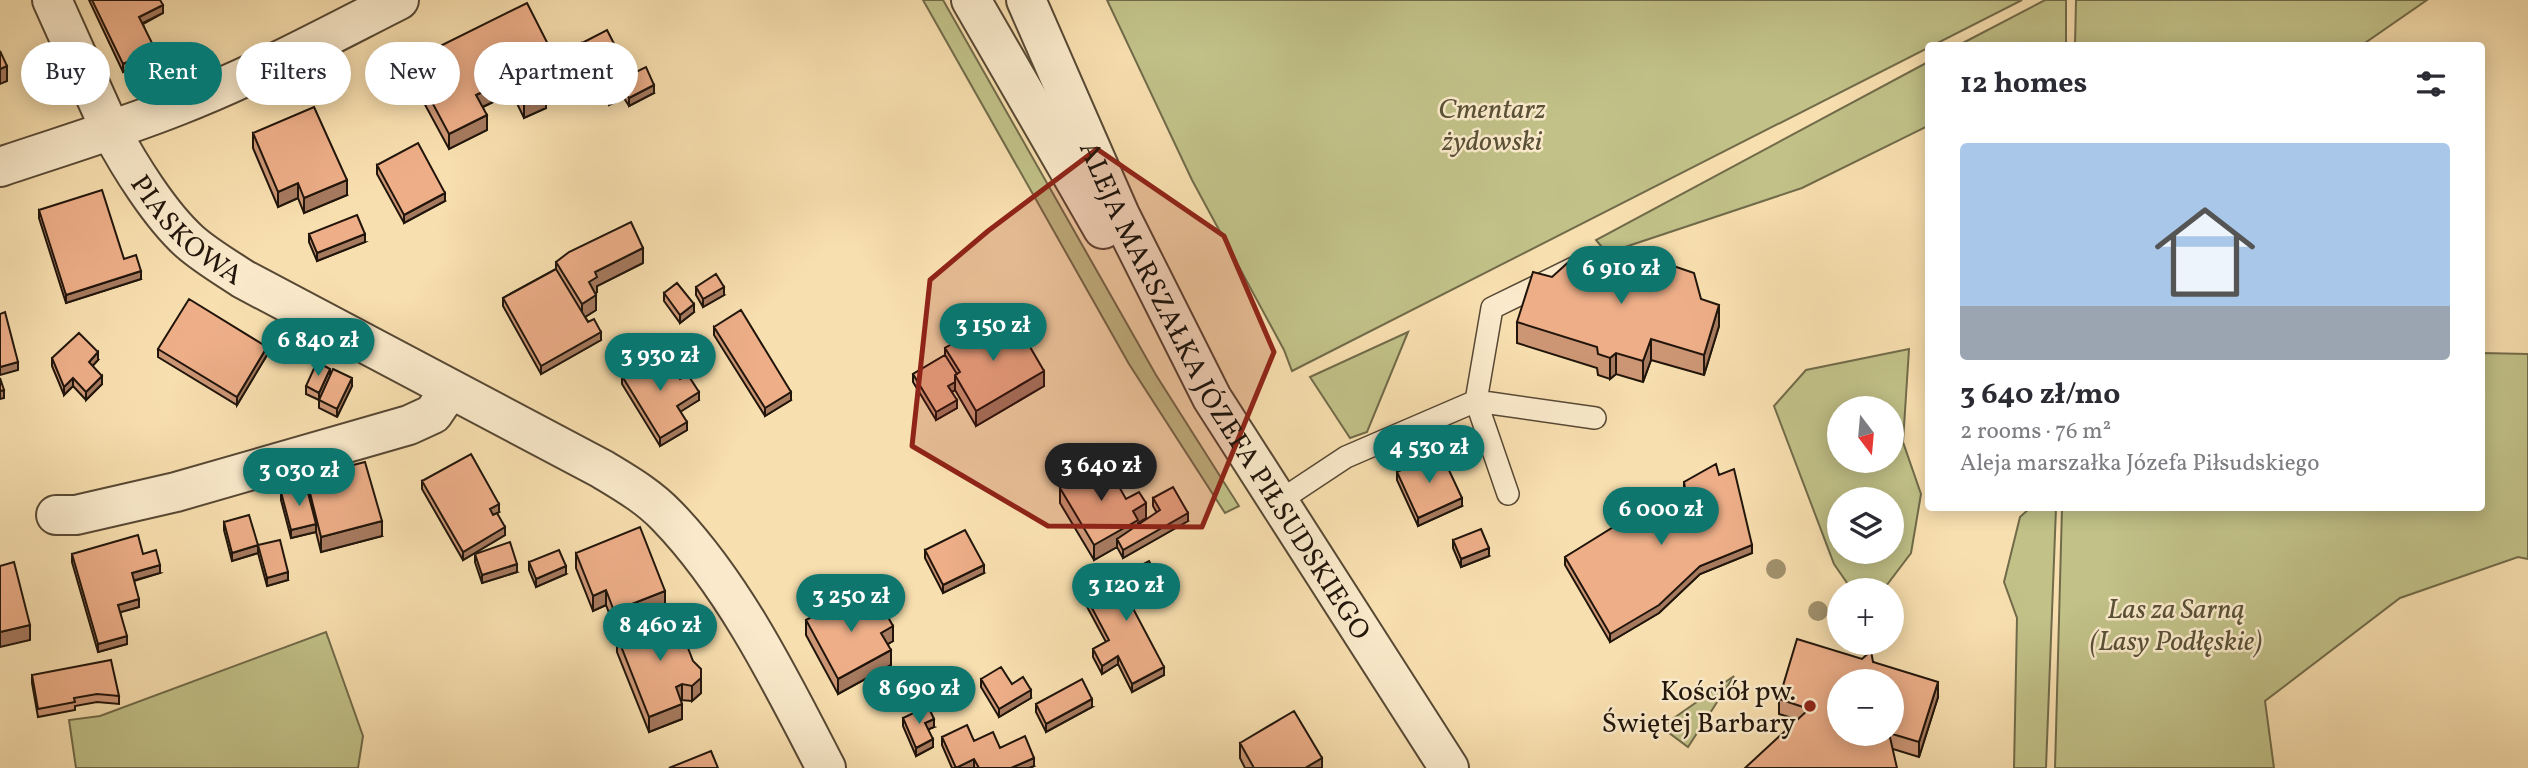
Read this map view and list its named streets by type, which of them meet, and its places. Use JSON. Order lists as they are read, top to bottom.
{
  "streets": {
    "street": ["PIASKOWA", "ALEJA MARSZAŁKA JÓZEFA PIŁSUDSKIEGO"]
  },
  "parks": ["Cmentarz żydowski", "Las za Sarną (Lasy Podłęskie)"],
  "places": ["Kościół pw. Świętej Barbary"],
  "north": "bottom",
  "page": {
    "chip": [
      "Buy",
      "Rent",
      "Filters",
      "New",
      "Apartment"
    ],
    "heading": "12 homes",
    "list": [
      {
        "name": "3 640 zł/mo",
        "note": "2 rooms · 76 m² · Aleja marszałka Józefa Piłsudskiego"
      }
    ],
    "price": [
      "6 910 zł",
      "3 150 zł",
      "6 840 zł",
      "3 930 zł",
      "4 530 zł",
      "3 640 zł",
      "3 030 zł",
      "6 000 zł",
      "3 120 zł",
      "3 250 zł",
      "8 460 zł",
      "8 690 zł"
    ],
    "map_buttons": ["+", "−"]
  }
}
